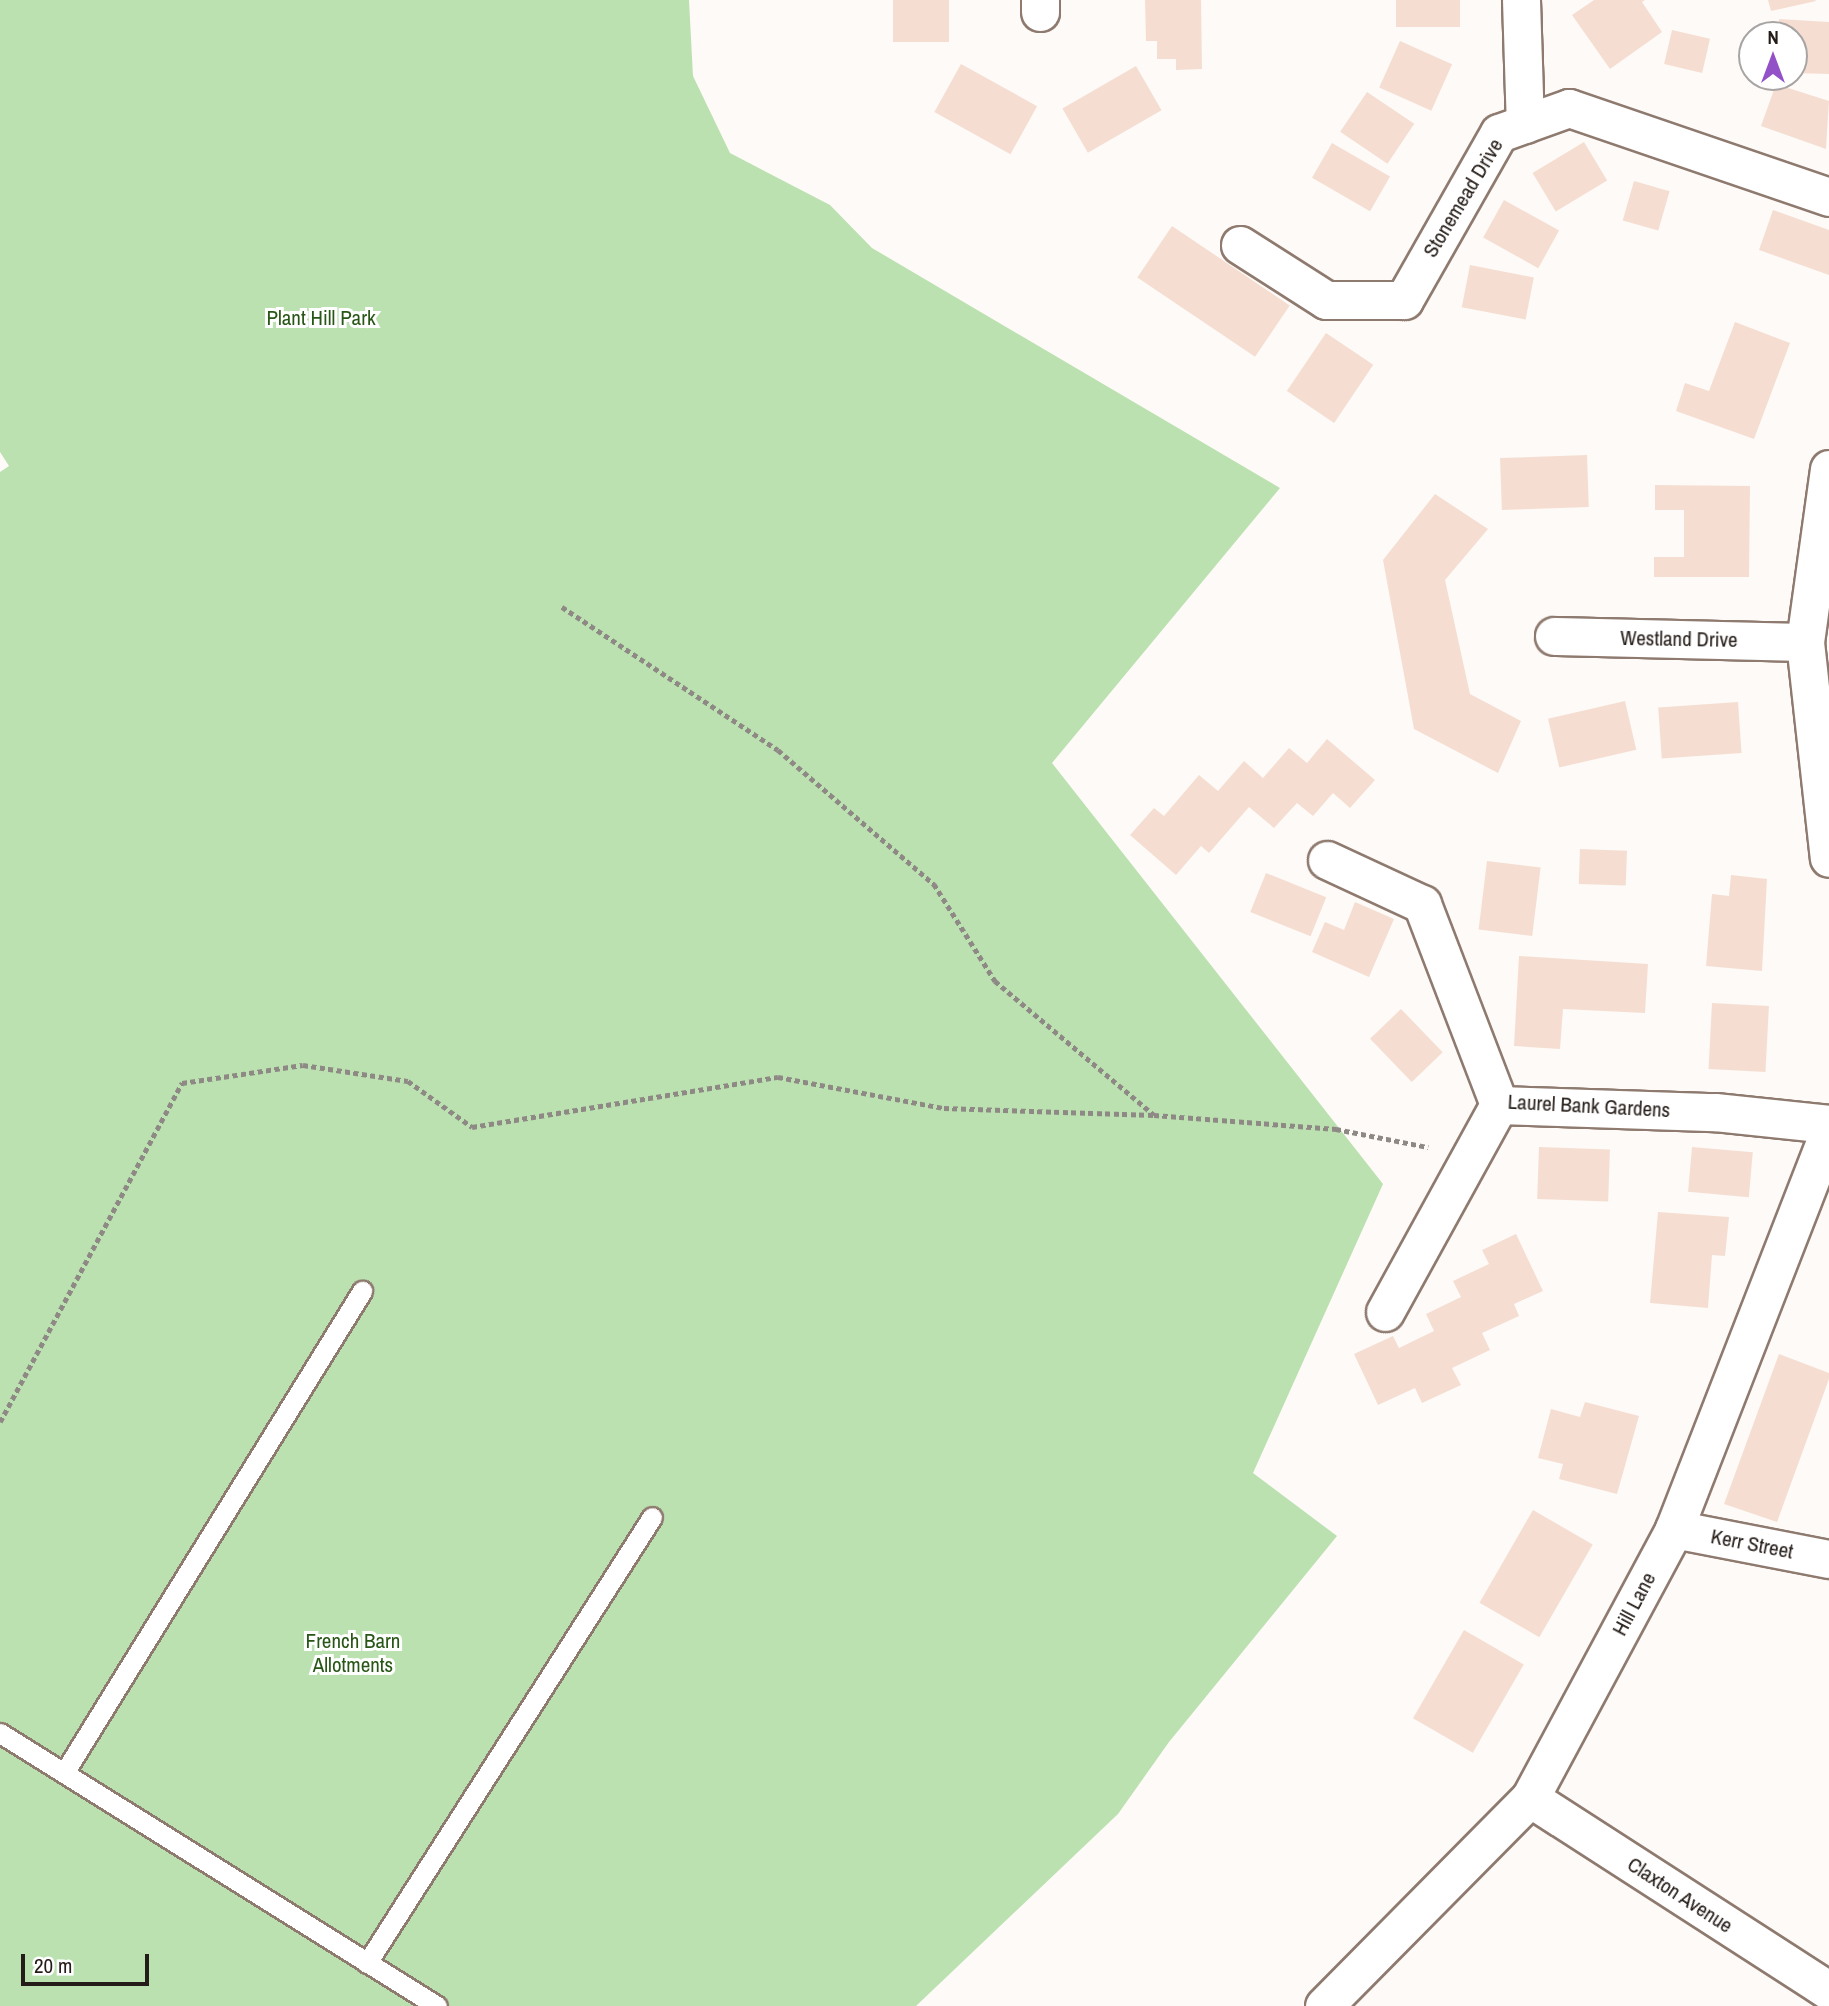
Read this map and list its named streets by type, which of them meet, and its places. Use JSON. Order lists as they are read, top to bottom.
{
  "streets": {
    "street": [
      "Stonemead Drive",
      "Westland Drive",
      "Laurel Bank Gardens",
      "Kerr Street",
      "Hill Lane",
      "Claxton Avenue"
    ]
  },
  "crossings": [
    ["Kerr Street", "Hill Lane"],
    ["Hill Lane", "Claxton Avenue"]
  ],
  "parks": ["Plant Hill Park", "French Barn Allotments"],
  "scale_bar": "20 m",
  "north": "top"
}
